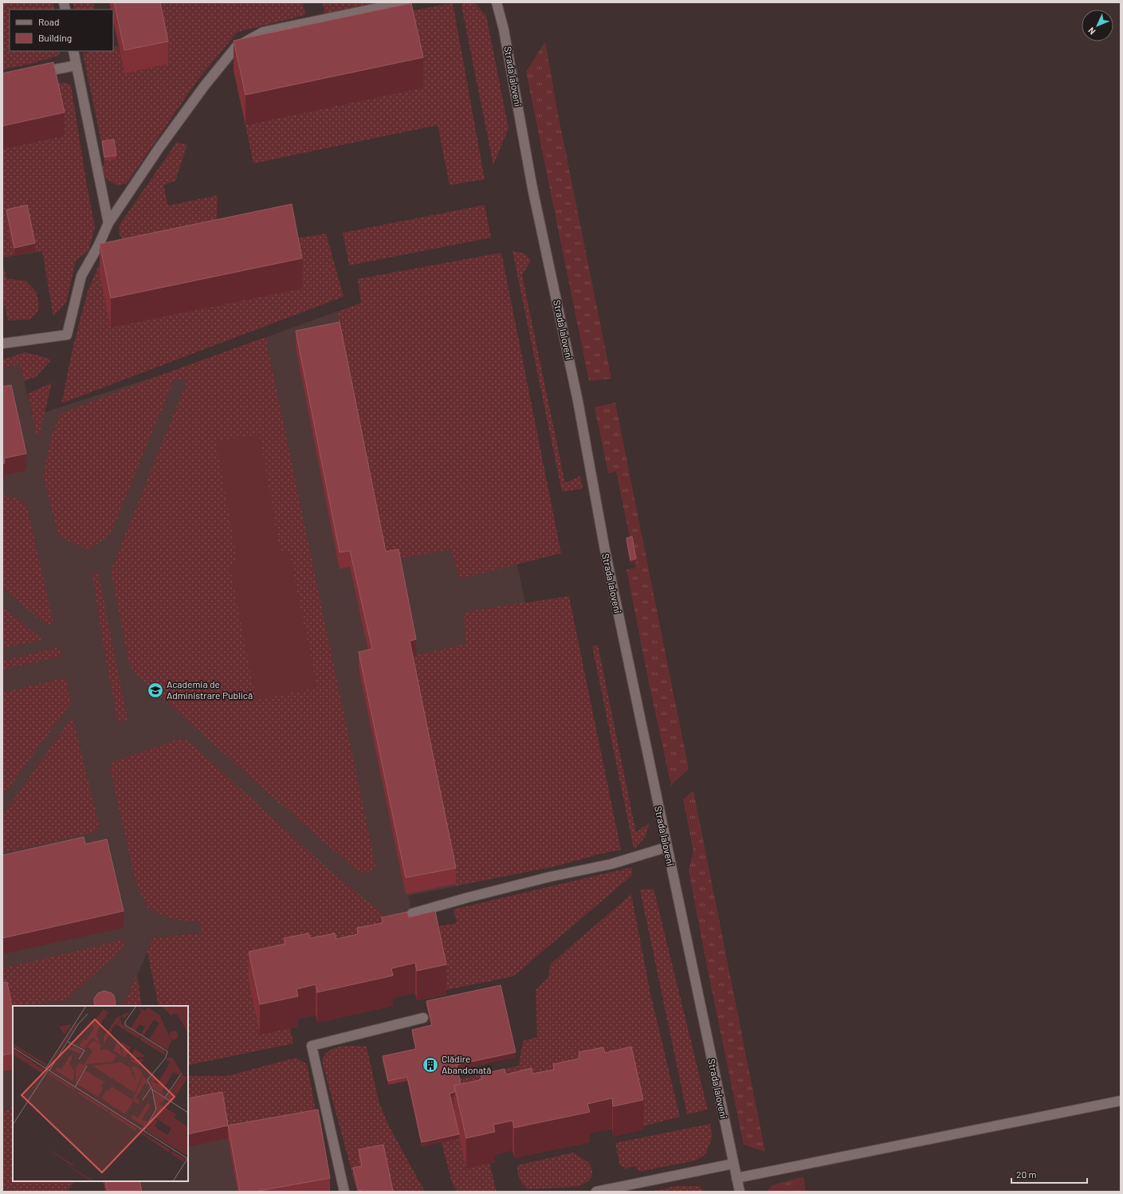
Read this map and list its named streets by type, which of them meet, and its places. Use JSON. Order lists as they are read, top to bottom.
{
  "streets": {
    "street": ["Strada Ialoveni"]
  },
  "places": {
    "school or university": ["Academia de Administrare Publică"],
    "building": ["Clădire Abandonată"]
  },
  "legend": ["Road", "Building"],
  "scale_bar": "20 m",
  "north": "bottom left"
}
